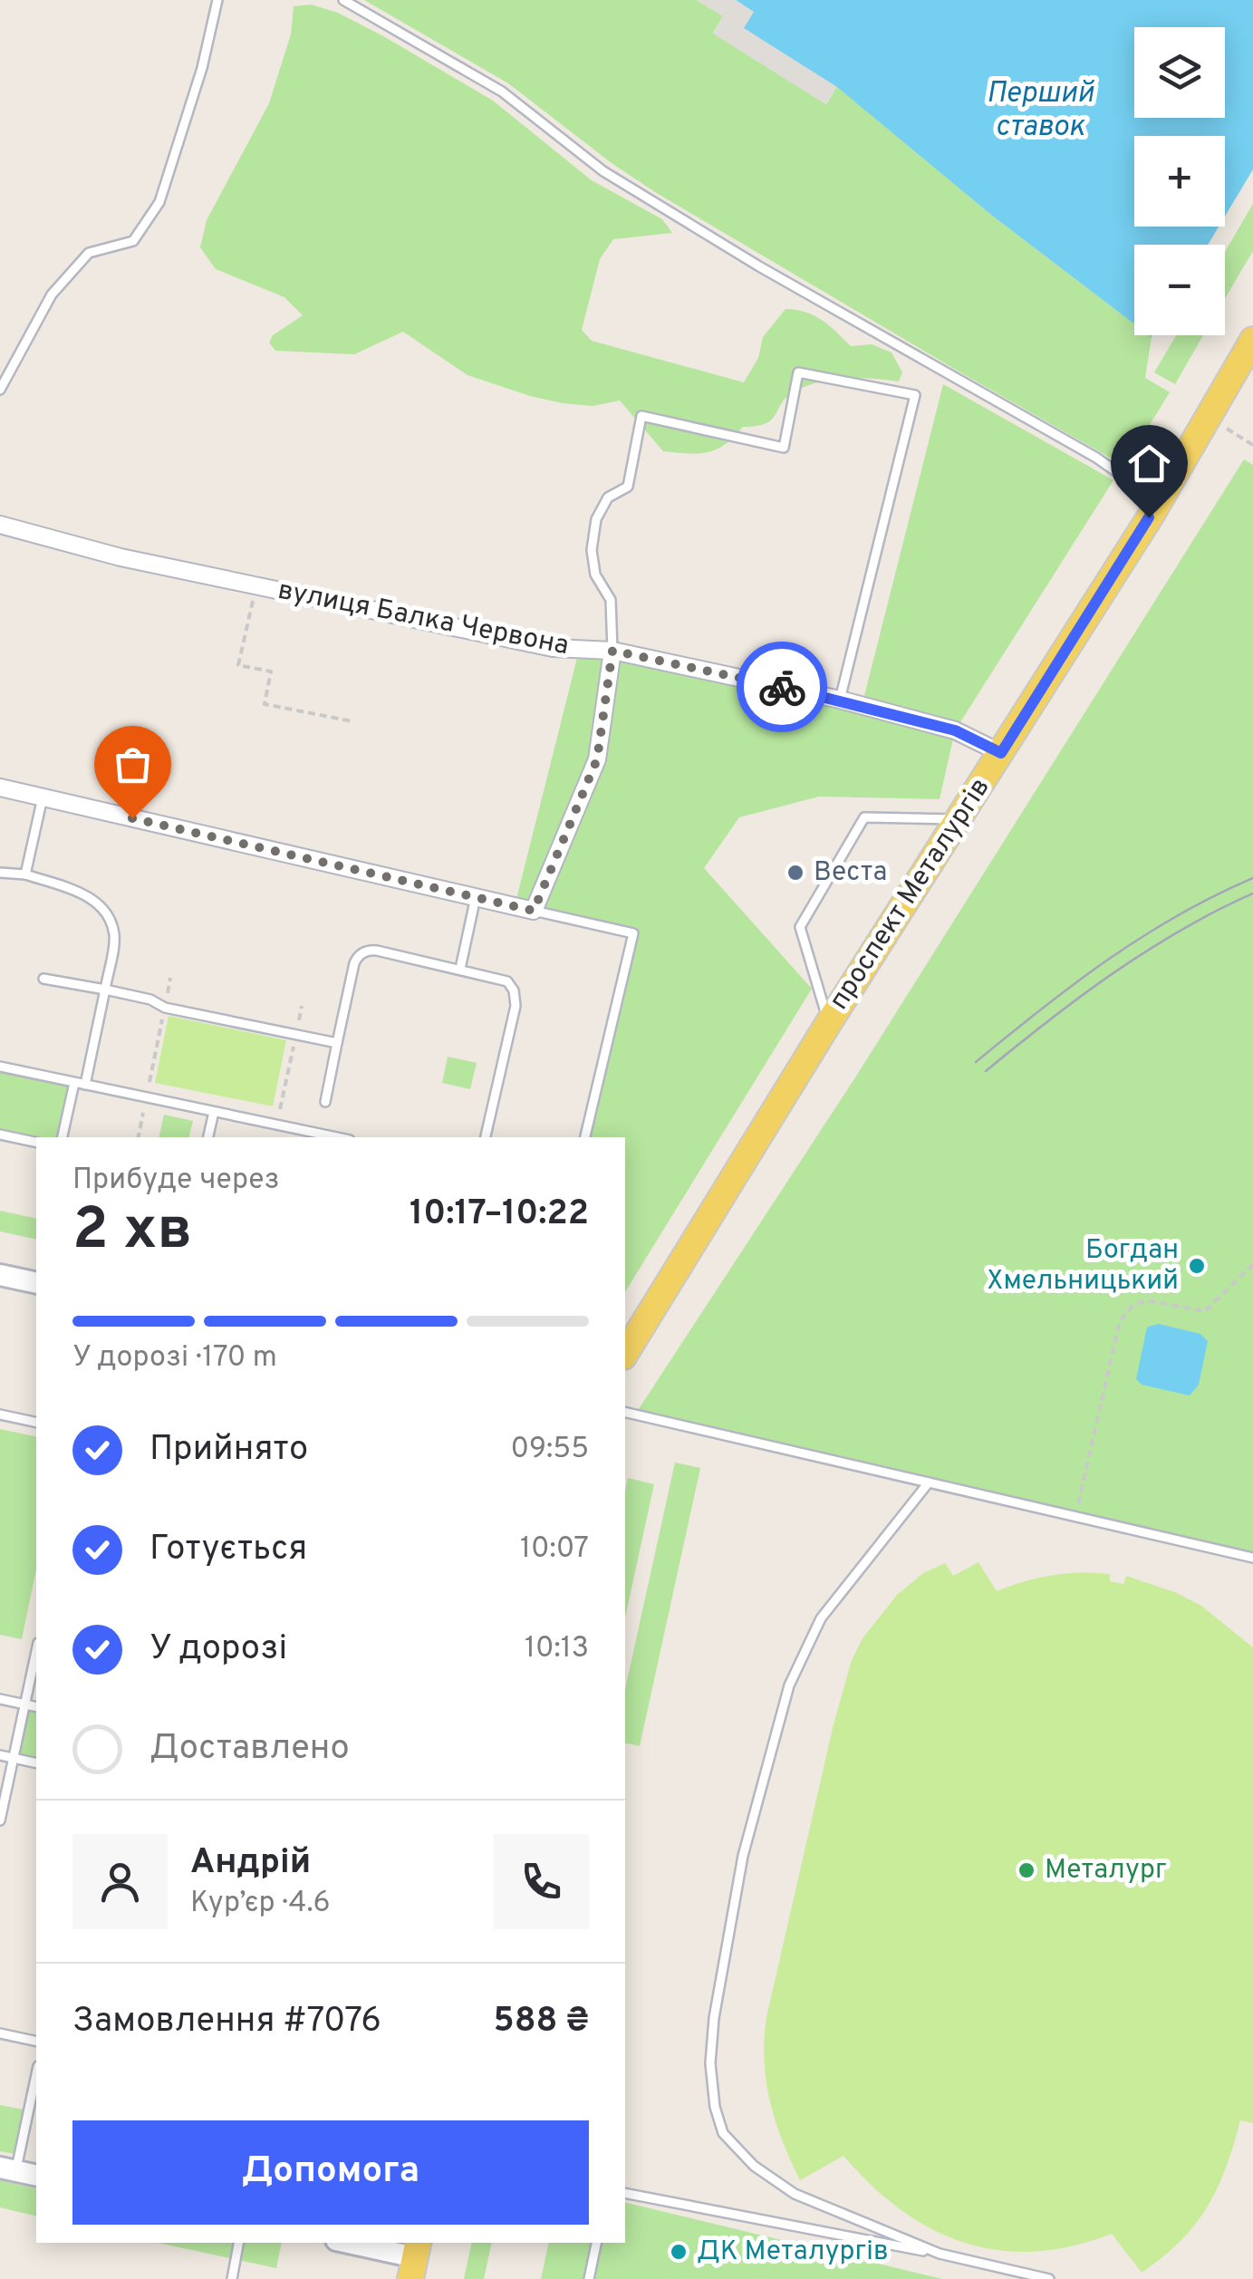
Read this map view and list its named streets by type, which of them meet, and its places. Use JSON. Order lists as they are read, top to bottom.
{
  "streets": {
    "main road": ["проспект Металургів"],
    "street": ["вулиця Балка Червона"]
  },
  "crossings": [
    ["вулиця Балка Червона", "проспект Металургів"]
  ],
  "water": ["Перший ставок"],
  "places": [
    "Веста",
    "Богдан Хмельницький",
    "Металург",
    "ДК Металургів"
  ],
  "page": {
    "map_buttons": ["+", "−"],
    "heading": ["2 хв", "Прибуде через", "10:17–10:22"],
    "panel": [
      "Андрій",
      "Кур’єр · 4.6",
      "Замовлення #7076",
      "588 ₴"
    ],
    "bar": "У дорозі · 170 m",
    "list": [
      ["Прийнято", "09:55"],
      ["Готується", "10:07"],
      ["У дорозі", "10:13"],
      "Доставлено"
    ],
    "buttons": "Допомога"
  }
}
